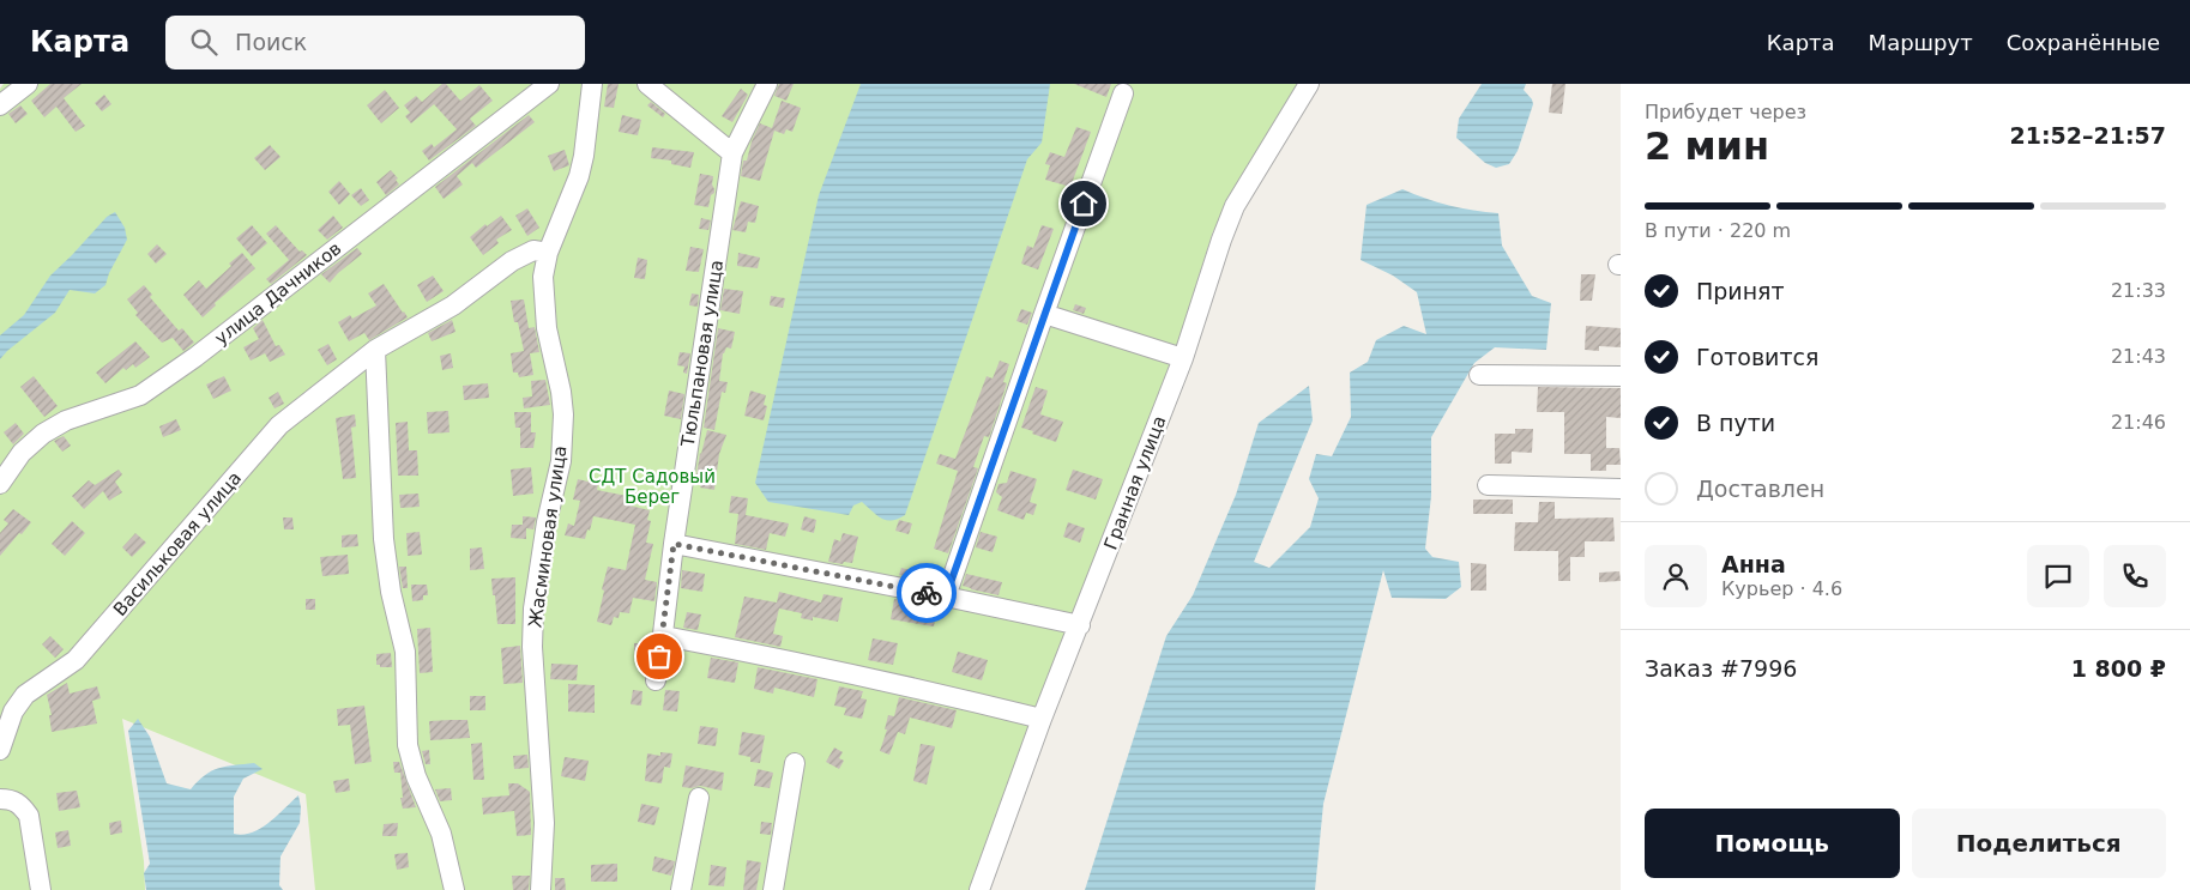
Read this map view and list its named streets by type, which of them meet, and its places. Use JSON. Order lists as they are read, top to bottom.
{
  "streets": {
    "street": [
      "улица Дачников",
      "Тюльпановая улица",
      "Гранная улица",
      "Жасминовая улица",
      "Васильковая улица"
    ]
  },
  "crossings": [
    ["Жасминовая улица", "Васильковая улица"]
  ],
  "parks": ["СДТ Садовый Берег"],
  "page": {
    "header": "Карта",
    "search": "Поиск",
    "nav": ["Карта", "Маршрут", "Сохранённые"],
    "heading": ["2 мин", "Прибудет через", "21:52–21:57"],
    "panel": [
      "Анна",
      "Курьер · 4.6",
      "Заказ #7996",
      "1 800 ₽"
    ],
    "bar": "В пути · 220 m",
    "list": [
      ["Принят", "21:33"],
      ["Готовится", "21:43"],
      ["В пути", "21:46"],
      "Доставлен"
    ],
    "buttons": ["Помощь", "Поделиться"]
  }
}
